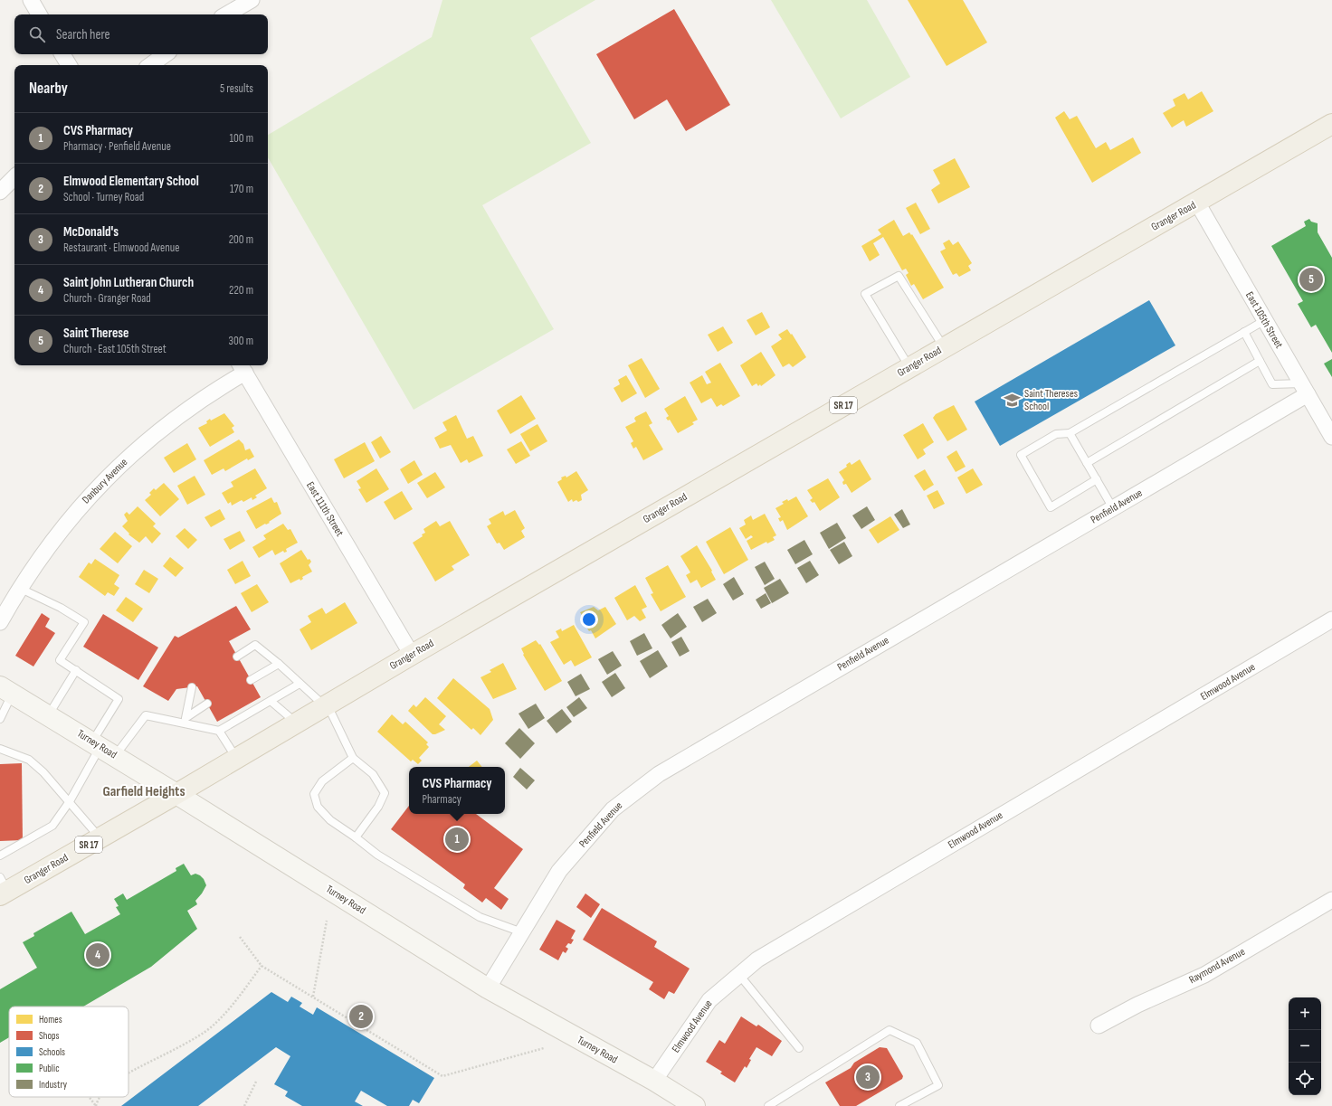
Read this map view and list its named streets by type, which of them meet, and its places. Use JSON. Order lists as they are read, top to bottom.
{
  "streets": {
    "main road": ["Granger Road", "SR 17", "Turney Road"],
    "street": [
      "East 105th Street",
      "Danbury Avenue",
      "Penfield Avenue",
      "East 111th Street",
      "Elmwood Avenue",
      "Raymond Avenue"
    ]
  },
  "crossings": [
    ["Granger Road", "East 105th Street"],
    ["Granger Road", "East 111th Street"],
    ["Granger Road", "Turney Road"],
    ["East 105th Street", "Penfield Avenue"],
    ["Danbury Avenue", "East 111th Street"],
    ["Penfield Avenue", "Turney Road"],
    ["Elmwood Avenue", "Turney Road"]
  ],
  "districts": ["Garfield Heights"],
  "places": {
    "school or university": ["Saint Thereses School"]
  },
  "legend": [
    "Homes",
    "Shops",
    "Schools",
    "Public",
    "Industry"
  ],
  "page": {
    "search": "Search here",
    "heading": ["Nearby", "5 results"],
    "list": [
      {
        "mark": "1",
        "name": "CVS Pharmacy",
        "note": "Pharmacy · Penfield Avenue",
        "value": "100 m"
      },
      {
        "mark": "2",
        "name": "Elmwood Elementary School",
        "note": "School · Turney Road",
        "value": "170 m"
      },
      {
        "mark": "3",
        "name": "McDonald's",
        "note": "Restaurant · Elmwood Avenue",
        "value": "200 m"
      },
      {
        "mark": "4",
        "name": "Saint John Lutheran Church",
        "note": "Church · Granger Road",
        "value": "220 m"
      },
      {
        "mark": "5",
        "name": "Saint Therese",
        "note": "Church · East 105th Street",
        "value": "300 m"
      }
    ],
    "pins": [
      "5",
      "1",
      "4",
      "2",
      "3"
    ],
    "popup": ["CVS Pharmacy", "Pharmacy"],
    "map_buttons": ["+", "−"]
  }
}
